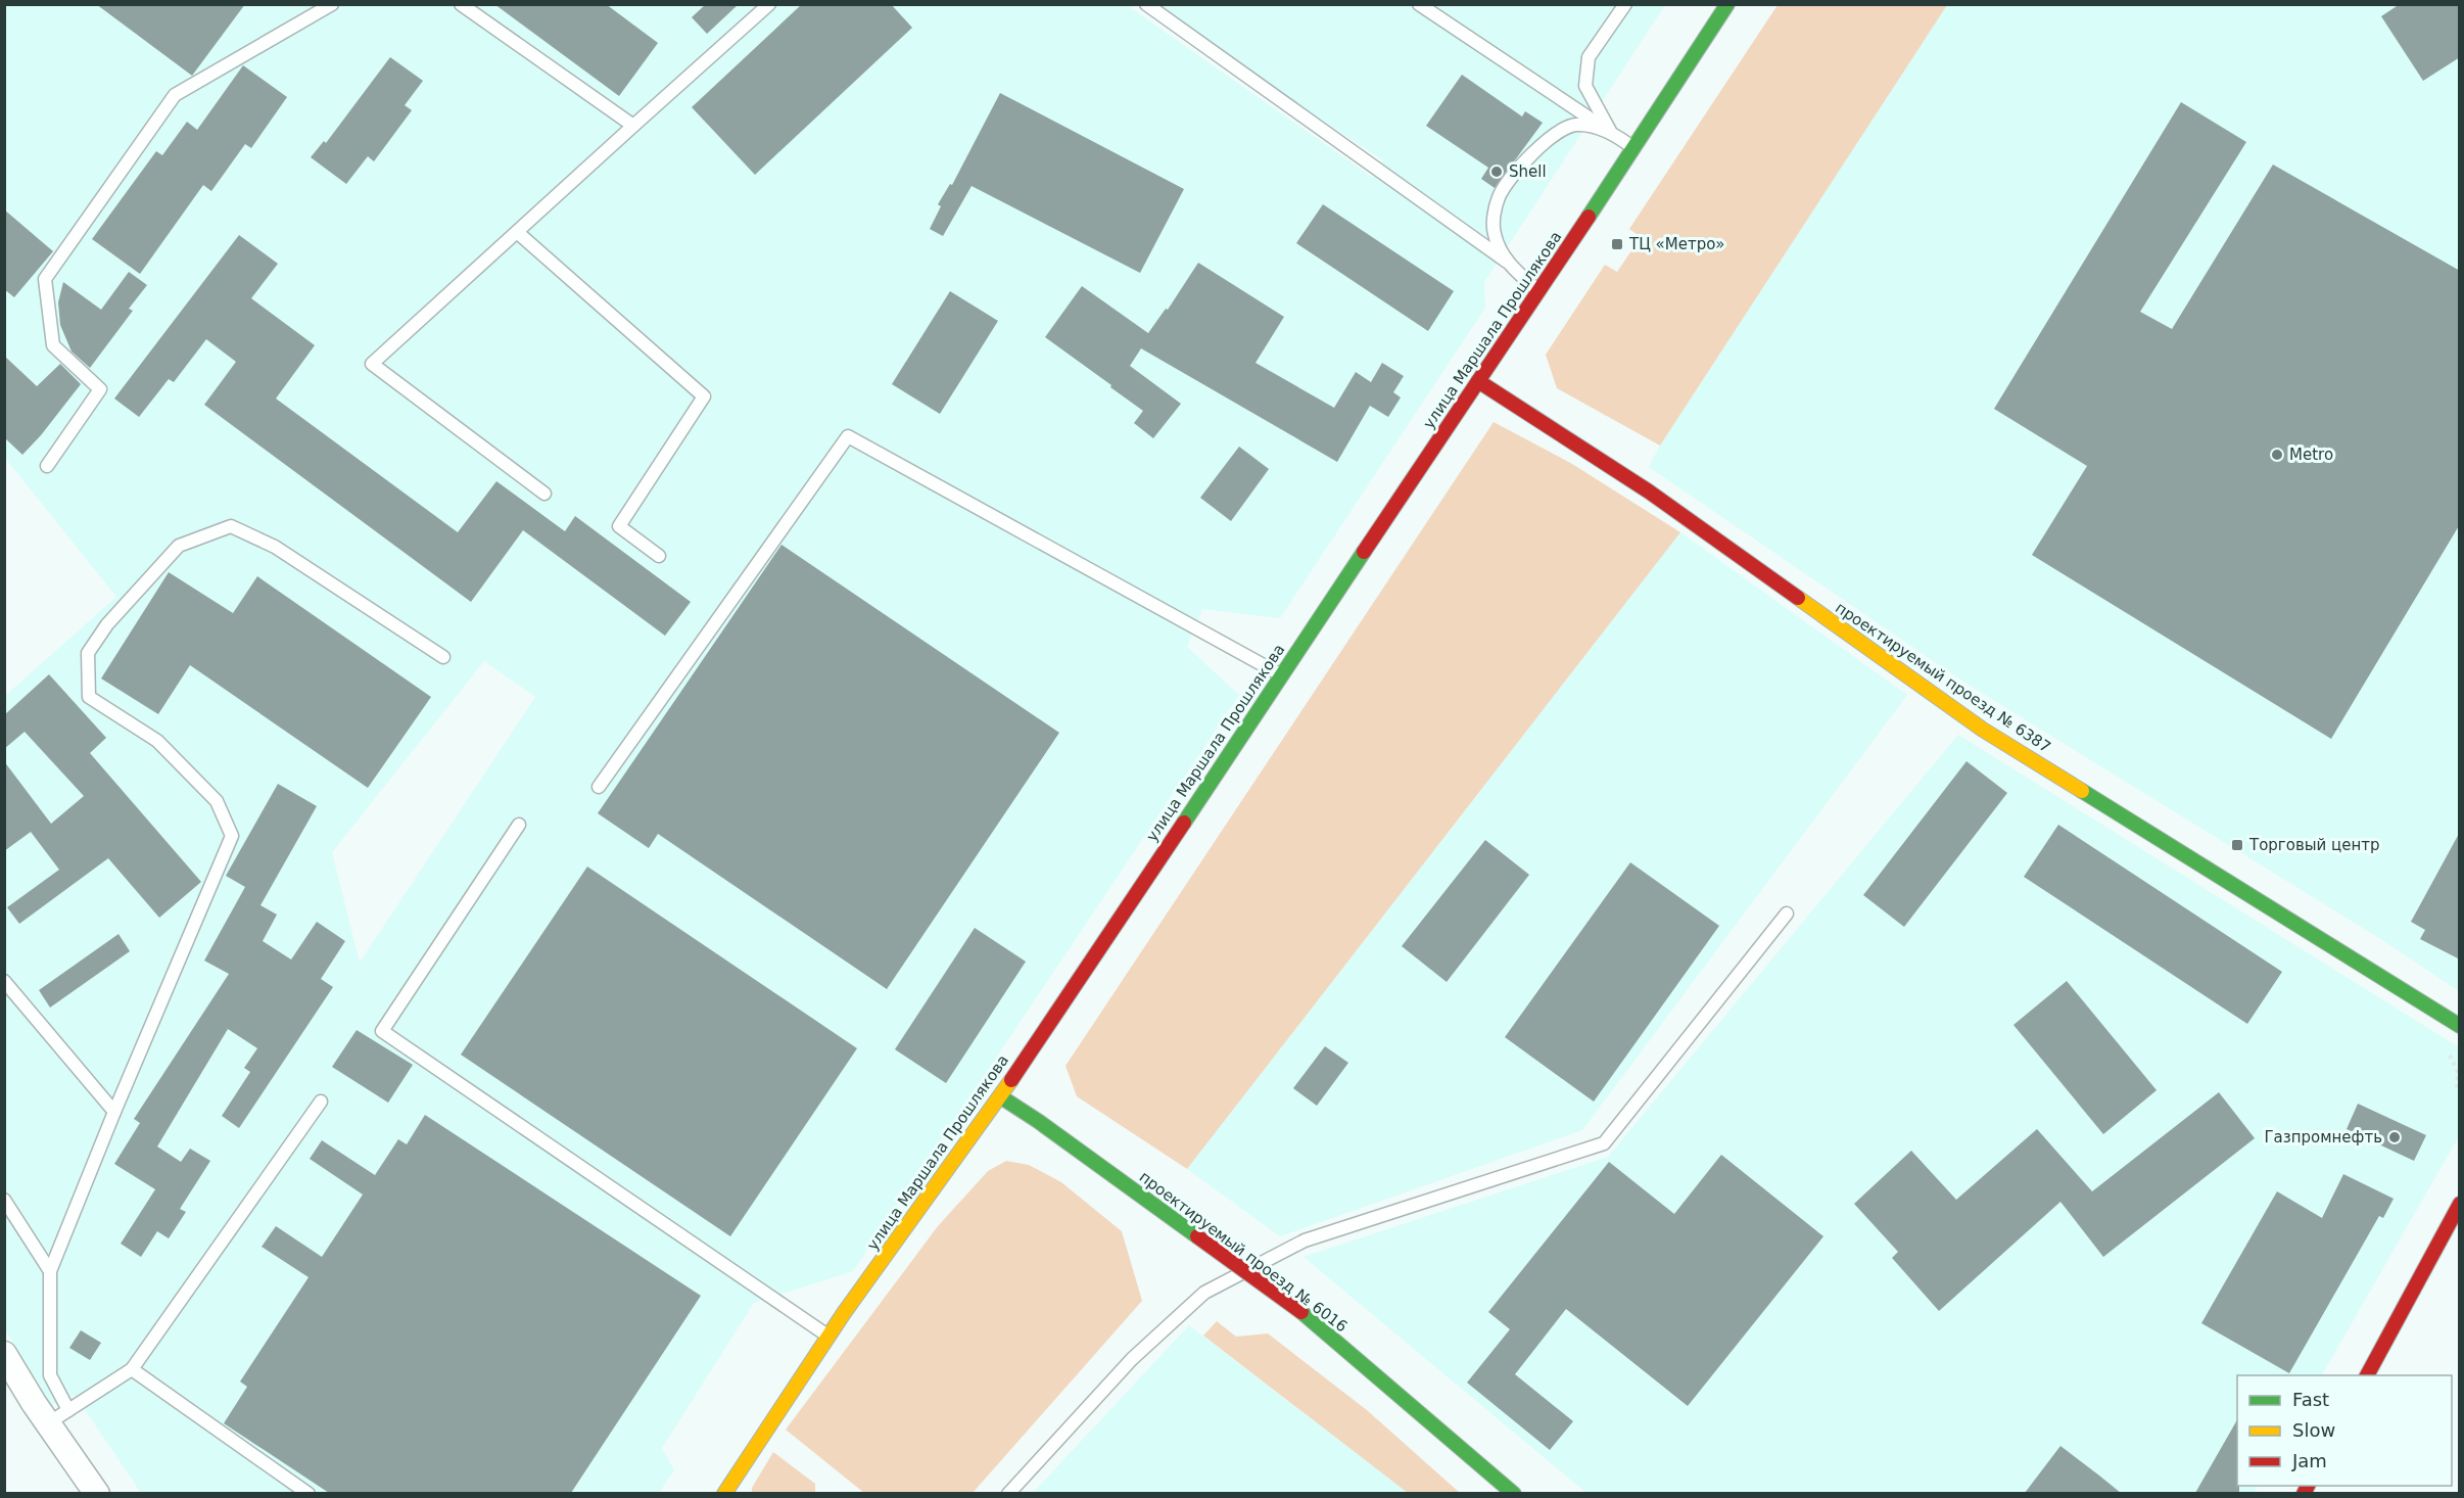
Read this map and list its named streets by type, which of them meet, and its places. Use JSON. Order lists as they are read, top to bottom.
{
  "streets": {
    "main road": ["улица Маршала Прошлякова", "проектируемый проезд № 6387", "проектируемый проезд № 6016"]
  },
  "crossings": [
    ["улица Маршала Прошлякова", "проектируемый проезд № 6387"],
    ["улица Маршала Прошлякова", "проектируемый проезд № 6016"]
  ],
  "places": {
    "other": ["Shell", "Metro", "Газпромнефть"],
    "transit": ["ТЦ «Метро»", "Торговый центр"]
  },
  "legend": ["Fast", "Slow", "Jam"]
}
